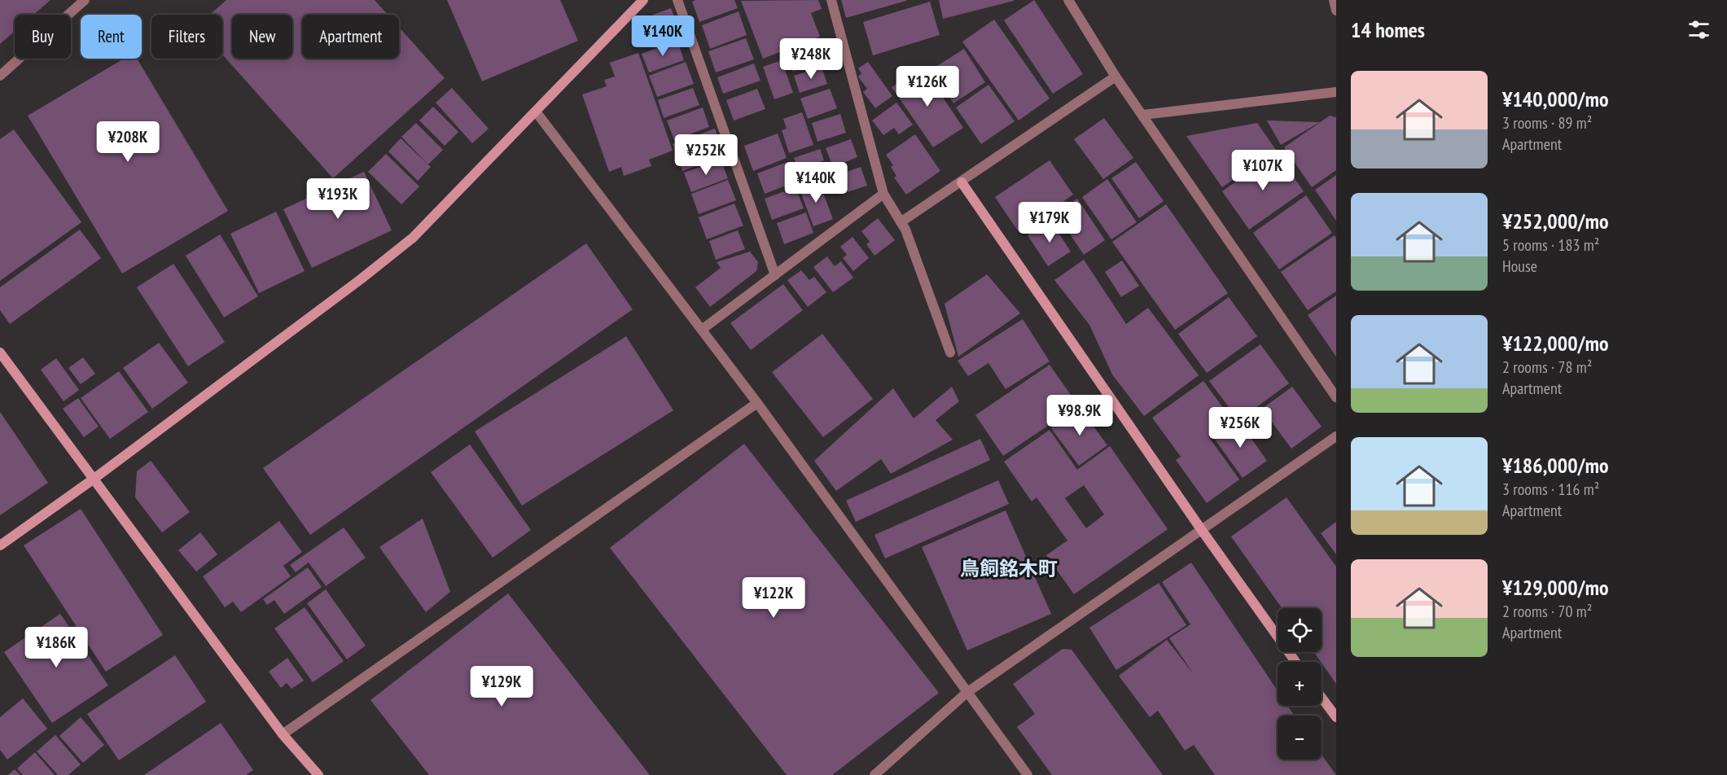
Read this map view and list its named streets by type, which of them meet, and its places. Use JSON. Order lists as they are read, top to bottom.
{
  "districts": ["鳥飼銘木町"],
  "page": {
    "heading": "14 homes",
    "chip": [
      "Buy",
      "Rent",
      "Filters",
      "New",
      "Apartment"
    ],
    "price": [
      "¥140K",
      "¥248K",
      "¥126K",
      "¥208K",
      "¥252K",
      "¥107K",
      "¥140K",
      "¥193K",
      "¥179K",
      "¥98.9K",
      "¥256K",
      "¥122K",
      "¥186K",
      "¥129K"
    ],
    "list": [
      {
        "name": "¥140,000/mo",
        "note": "3 rooms · 89 m² · Apartment"
      },
      {
        "name": "¥252,000/mo",
        "note": "5 rooms · 183 m² · House"
      },
      {
        "name": "¥122,000/mo",
        "note": "2 rooms · 78 m² · Apartment"
      },
      {
        "name": "¥186,000/mo",
        "note": "3 rooms · 116 m² · Apartment"
      },
      {
        "name": "¥129,000/mo",
        "note": "2 rooms · 70 m² · Apartment"
      }
    ],
    "map_buttons": ["+", "−"]
  }
}
